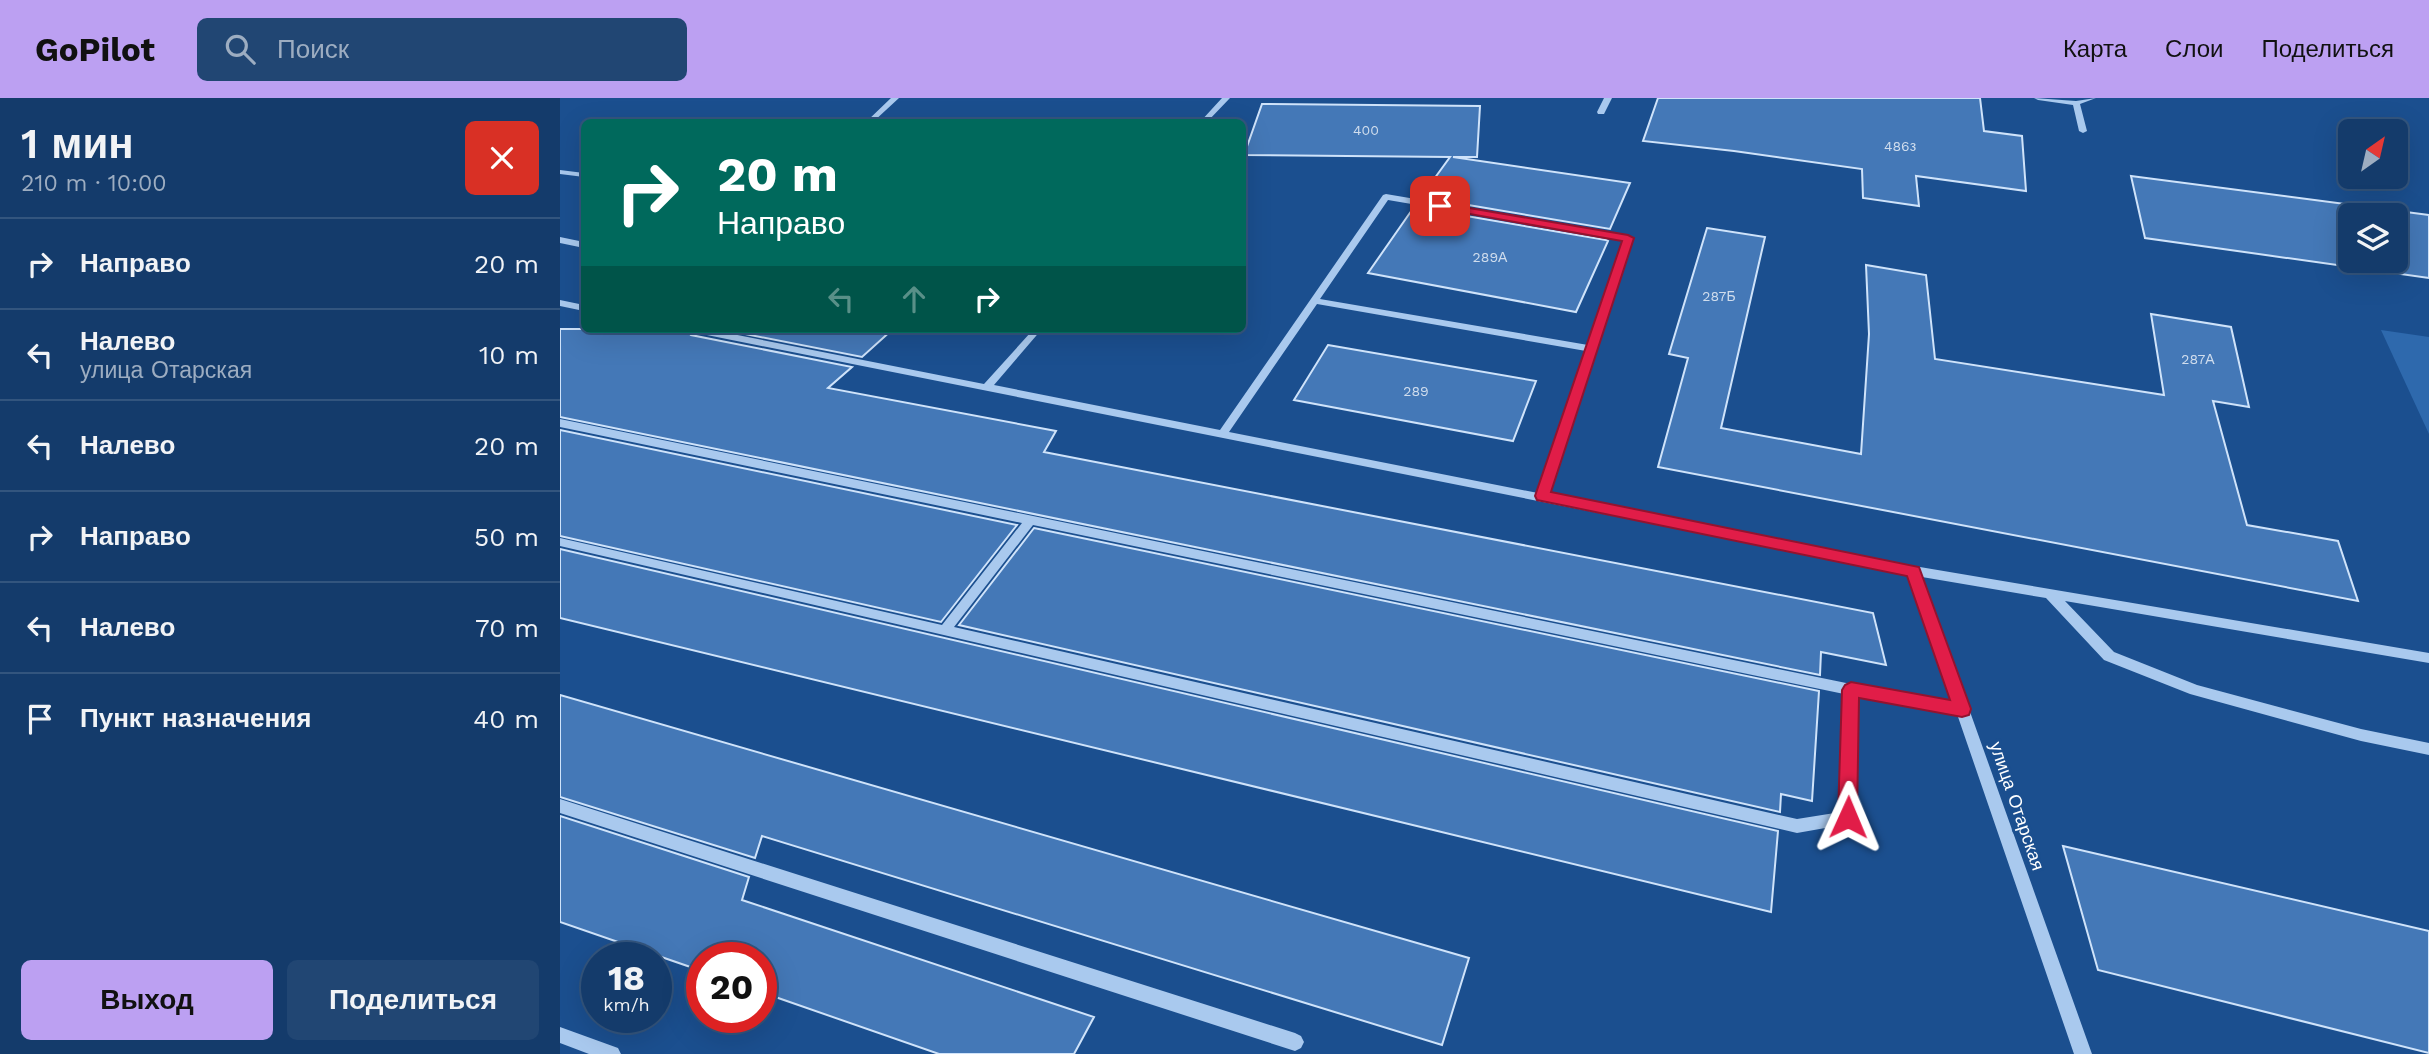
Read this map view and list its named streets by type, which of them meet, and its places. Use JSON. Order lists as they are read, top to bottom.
{
  "streets": {
    "street": ["улица Отарская"]
  },
  "house_numbers": [
    "400",
    "486з",
    "289А",
    "287Б",
    "287А",
    "289"
  ],
  "north": "top right",
  "page": {
    "header": "GoPilot",
    "search": "Поиск",
    "nav": ["Карта", "Слои", "Поделиться"],
    "heading": ["1 мин", "210 m · 10:00"],
    "turn": ["20 m", "Направо"],
    "list": [
      {
        "name": "Направо",
        "value": "20 m"
      },
      {
        "name": "Налево",
        "note": "улица Отарская",
        "value": "10 m"
      },
      {
        "name": "Налево",
        "value": "20 m"
      },
      {
        "name": "Направо",
        "value": "50 m"
      },
      {
        "name": "Налево",
        "value": "70 m"
      },
      {
        "name": "Пункт назначения",
        "value": "40 m"
      }
    ],
    "speed": "18 km/h",
    "limit": "20",
    "buttons": ["Выход", "Поделиться"]
  }
}
